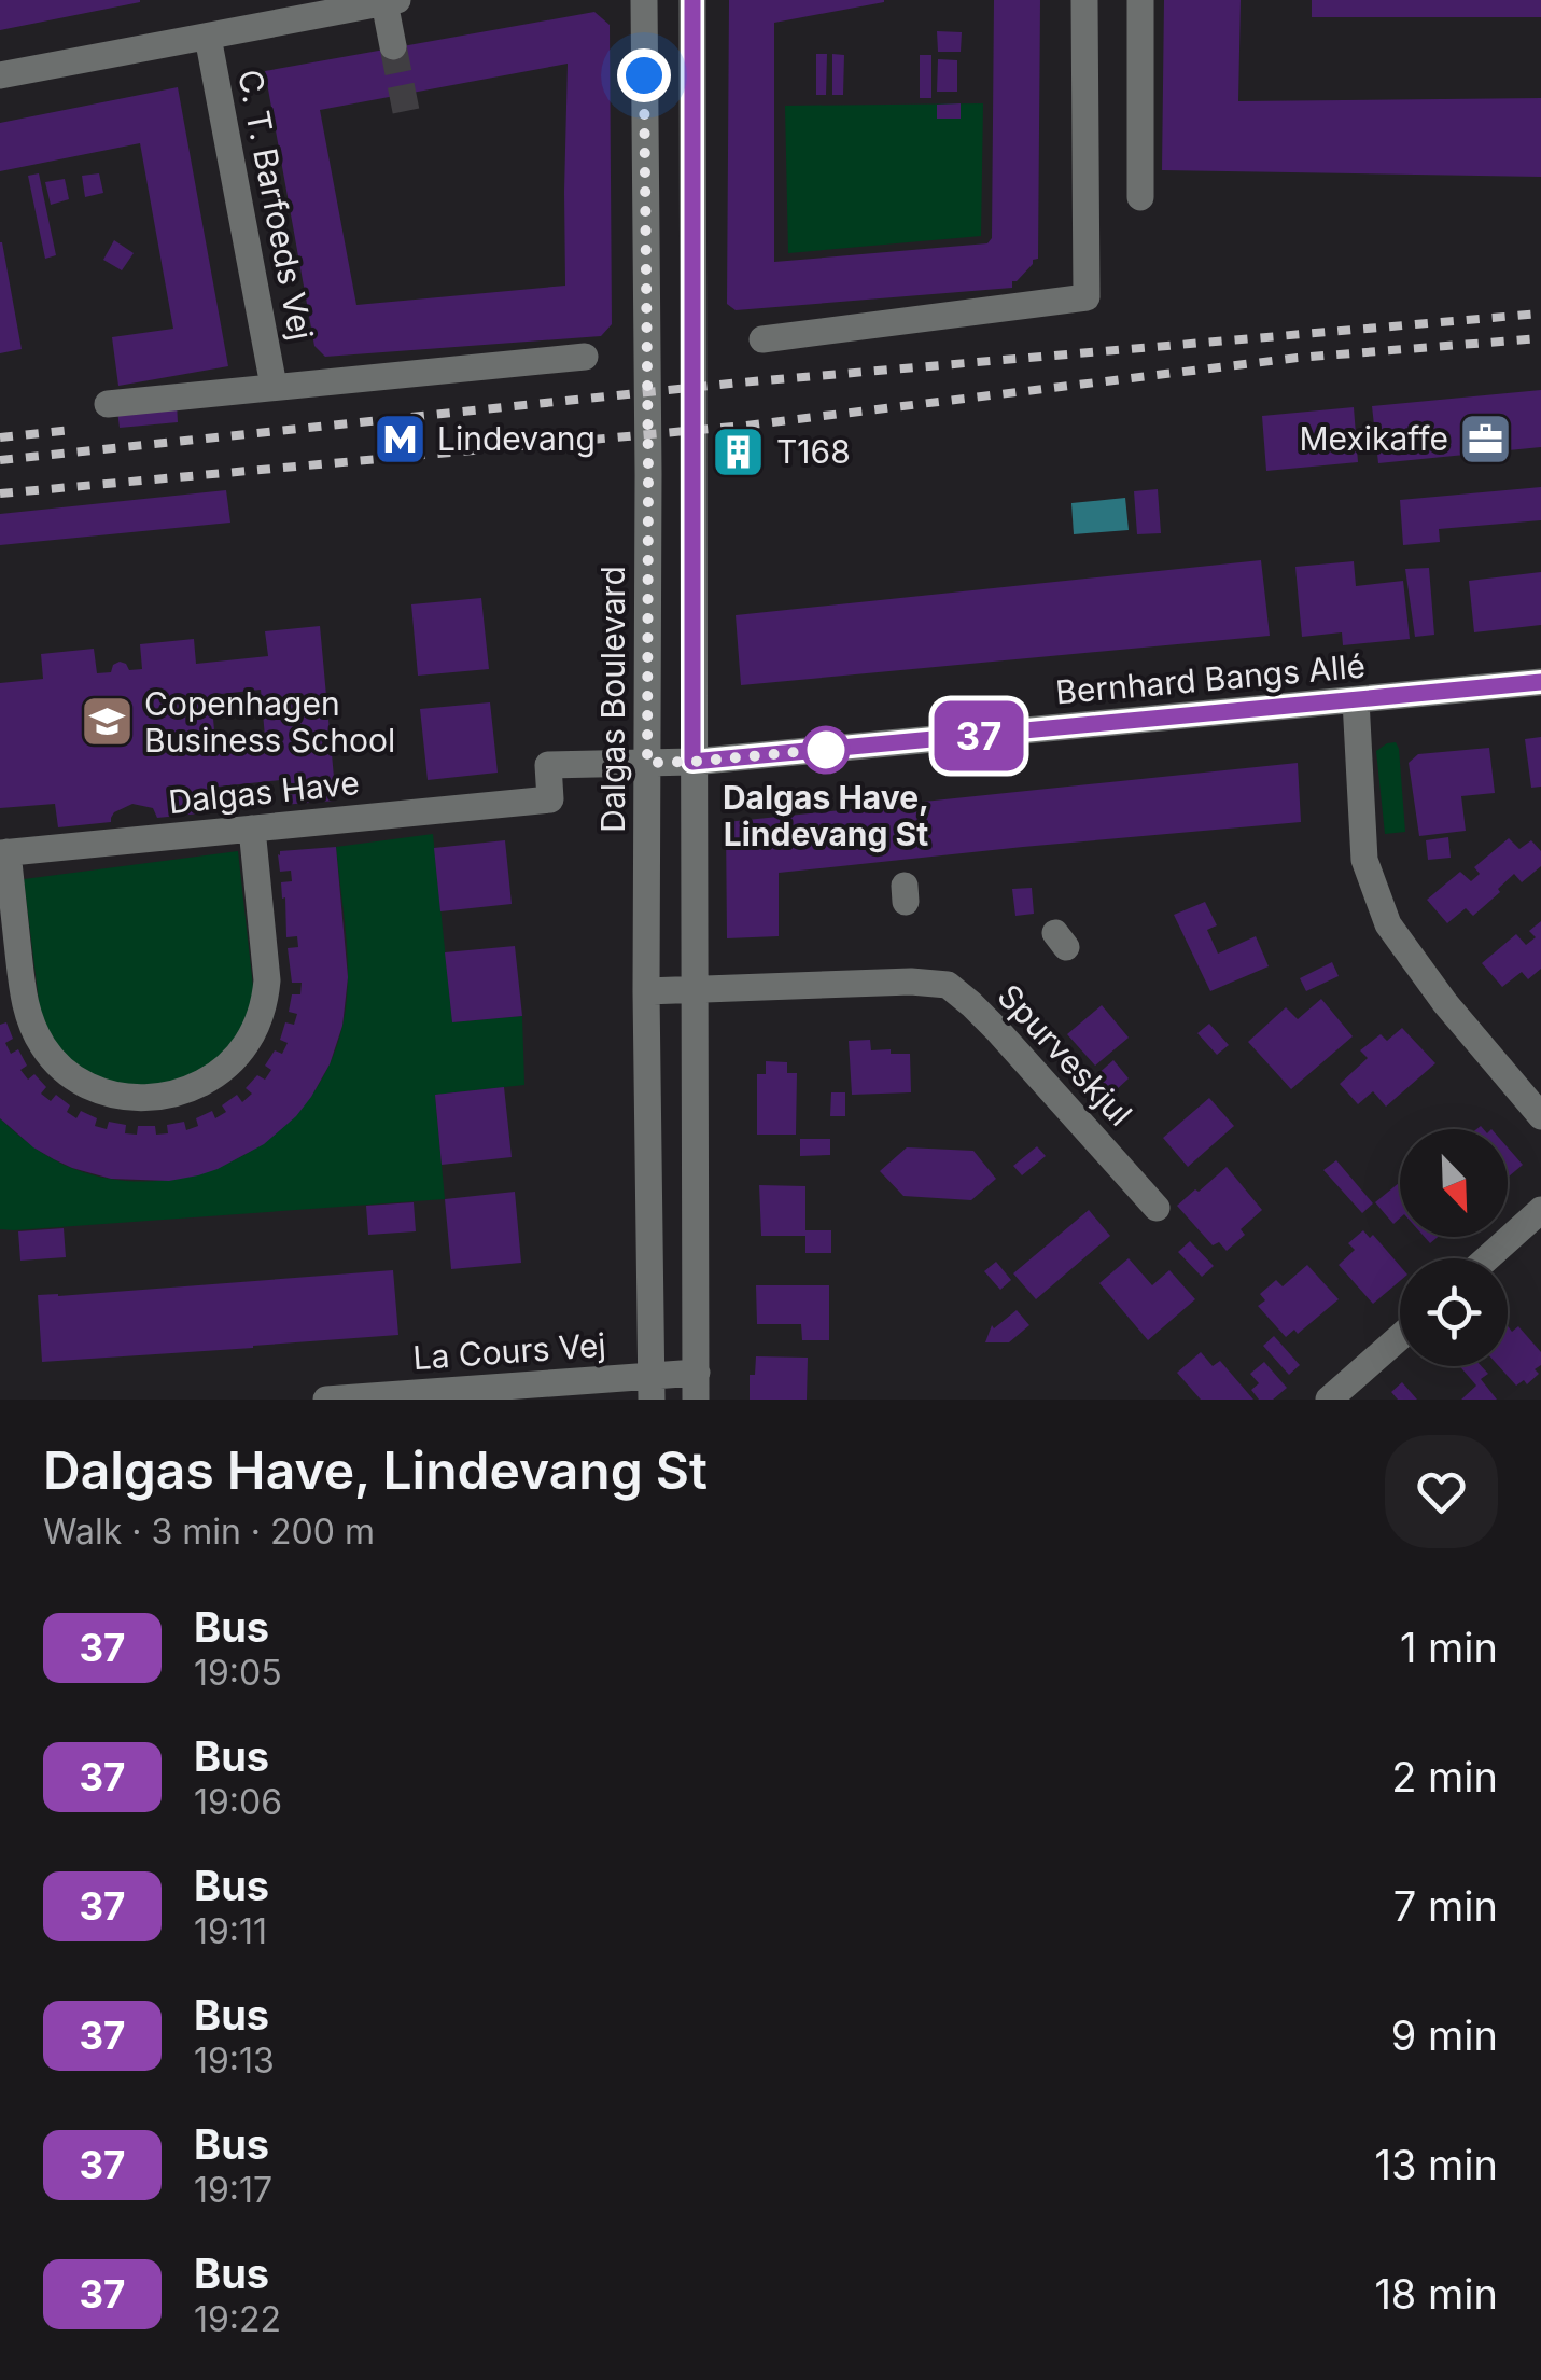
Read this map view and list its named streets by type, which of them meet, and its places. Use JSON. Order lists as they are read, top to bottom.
{
  "streets": {
    "street": [
      "C. T. Barfoeds Vej",
      "Bernhard Bangs Allé",
      "Dalgas Boulevard",
      "Dalgas Have",
      "Spurveskjul",
      "La Cours Vej"
    ]
  },
  "crossings": [
    ["Bernhard Bangs Allé", "Dalgas Have"],
    ["Dalgas Boulevard", "Dalgas Have"],
    ["Dalgas Boulevard", "Spurveskjul"],
    ["Dalgas Boulevard", "La Cours Vej"]
  ],
  "places": {
    "metro station": ["Lindevang"],
    "office": ["Mexikaffe"],
    "building": ["T168"],
    "school or university": ["Copenhagen Business School"],
    "other": ["Dalgas Have, Lindevang St"]
  },
  "lines": ["bus line 37"],
  "north": "bottom right",
  "page": {
    "on_map": "37",
    "heading": ["Dalgas Have, Lindevang St", "Walk · 3 min · 200 m"],
    "list": [
      {
        "mark": "37",
        "name": "Bus",
        "note": "19:05",
        "value": "1 min"
      },
      {
        "mark": "37",
        "name": "Bus",
        "note": "19:06",
        "value": "2 min"
      },
      {
        "mark": "37",
        "name": "Bus",
        "note": "19:11",
        "value": "7 min"
      },
      {
        "mark": "37",
        "name": "Bus",
        "note": "19:13",
        "value": "9 min"
      },
      {
        "mark": "37",
        "name": "Bus",
        "note": "19:17",
        "value": "13 min"
      },
      {
        "mark": "37",
        "name": "Bus",
        "note": "19:22",
        "value": "18 min"
      }
    ]
  }
}
